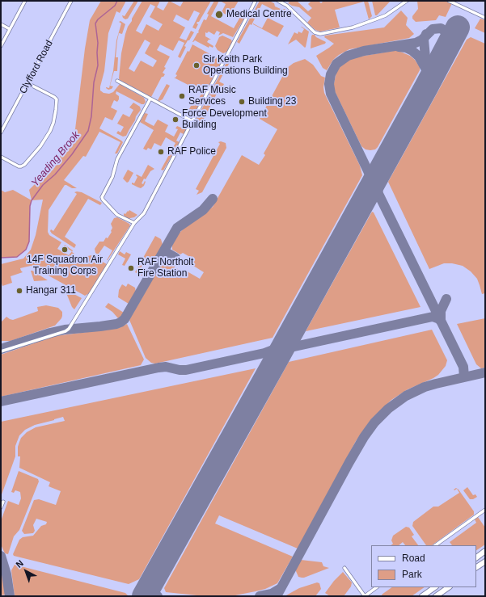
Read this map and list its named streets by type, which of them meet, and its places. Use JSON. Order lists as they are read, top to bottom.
{
  "streets": {
    "street": ["Clyfford Road"]
  },
  "water": ["Yeading Brook"],
  "places": [
    "Medical Centre",
    "Sir Keith Park Operations Building",
    "RAF Music Services",
    "Building 23",
    "Force Development Building",
    "RAF Police",
    "14F Squadron Air Training Corps",
    "RAF Northolt Fire Station",
    "Hangar 311"
  ],
  "legend": ["Road", "Park"],
  "north": "top left"
}
